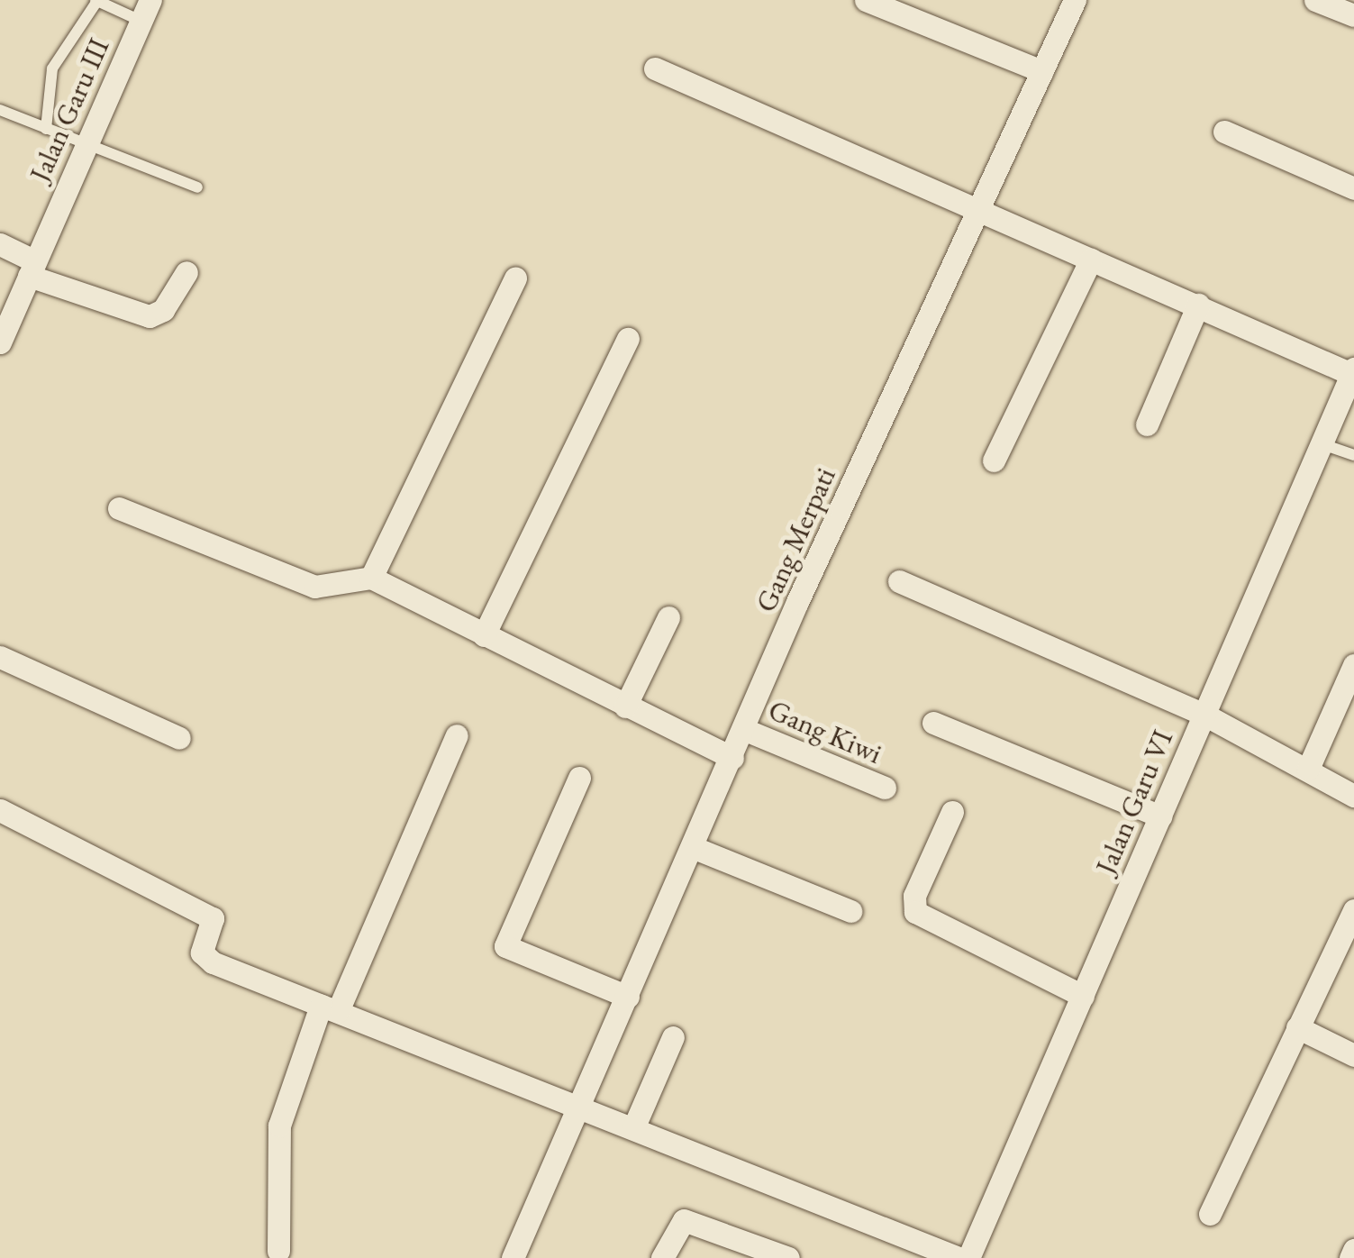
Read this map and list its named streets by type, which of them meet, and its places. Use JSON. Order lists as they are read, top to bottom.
{
  "streets": {
    "street": [
      "Jalan Garu III",
      "Gang Merpati",
      "Gang Kiwi",
      "Jalan Garu VI"
    ]
  },
  "crossings": [
    ["Gang Merpati", "Gang Kiwi"]
  ]
}
